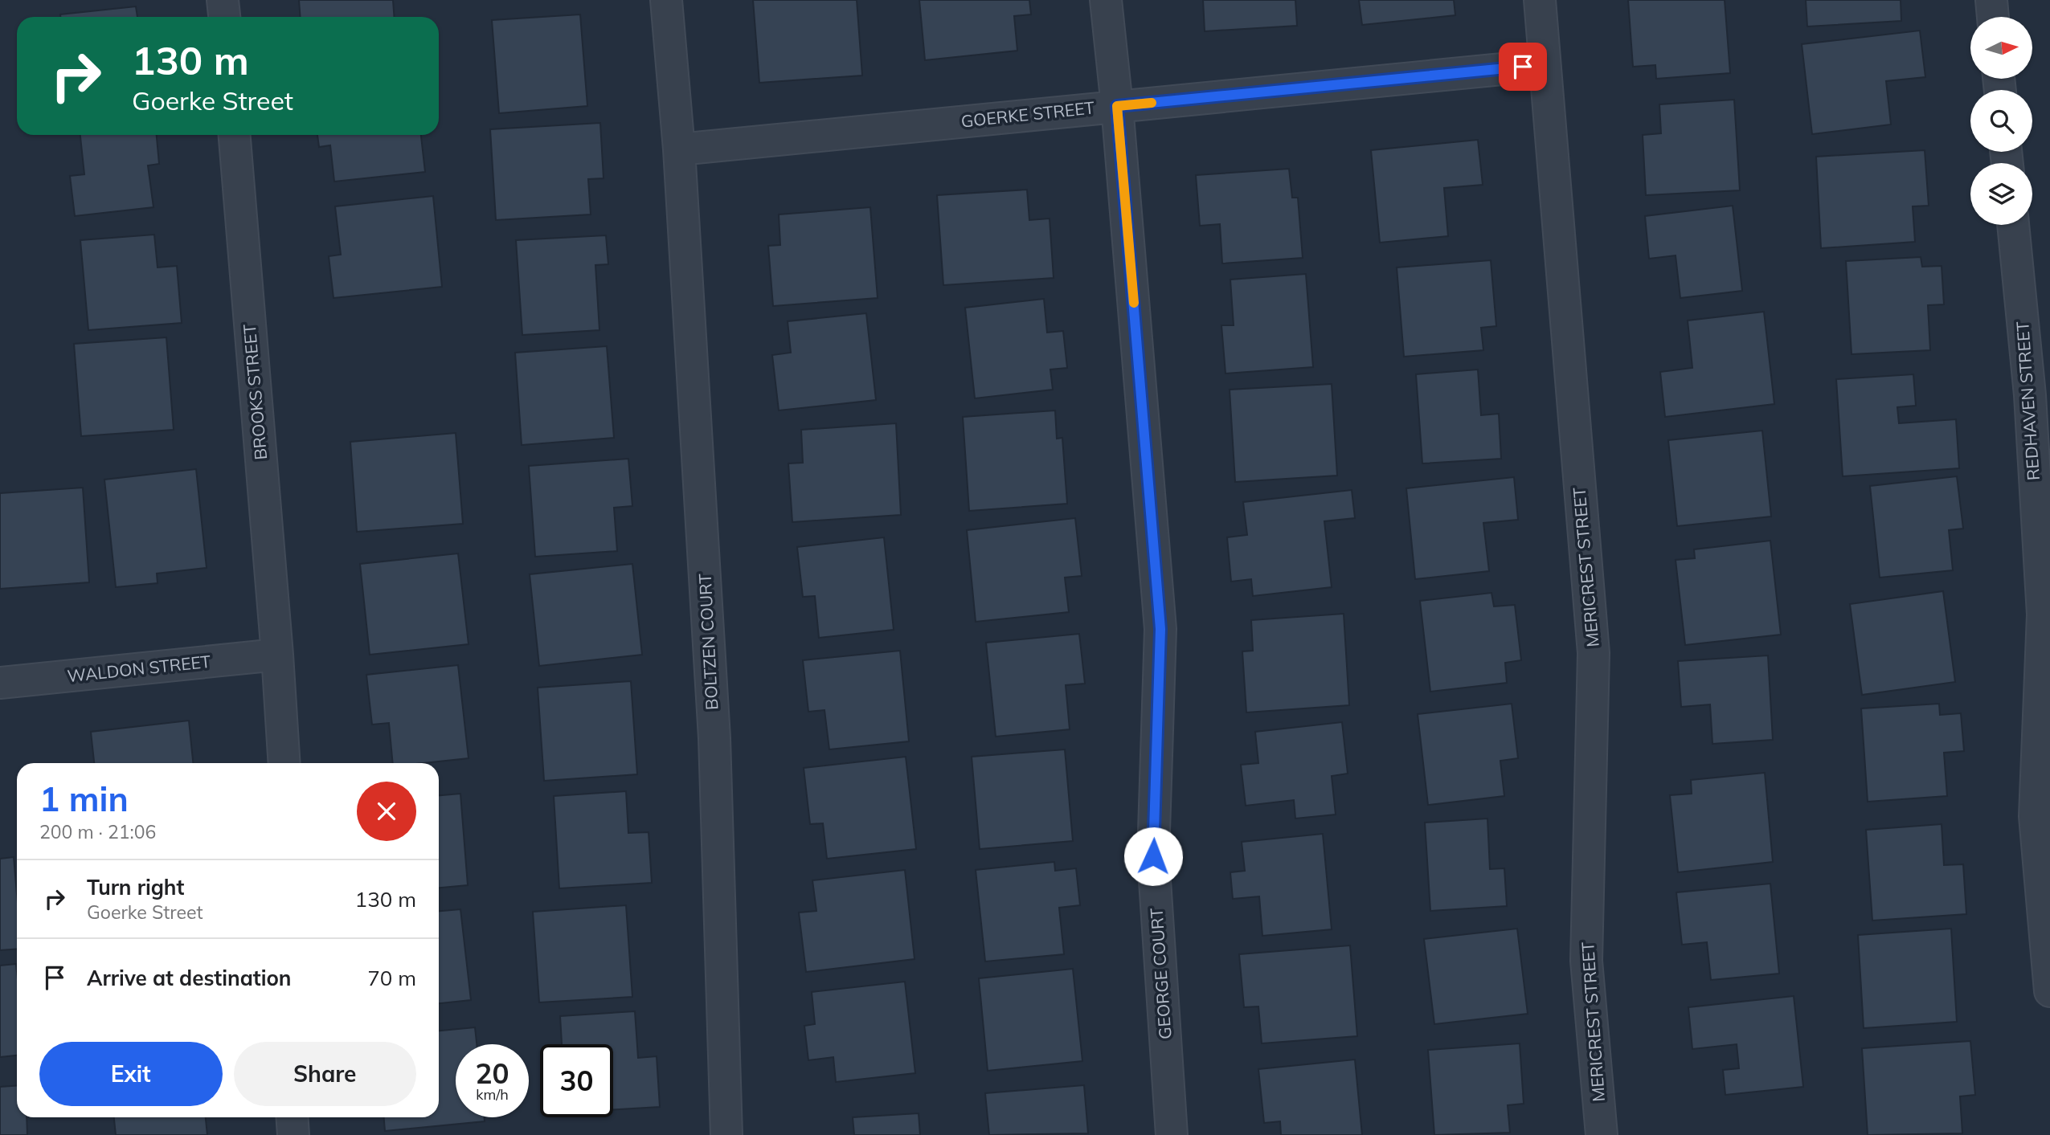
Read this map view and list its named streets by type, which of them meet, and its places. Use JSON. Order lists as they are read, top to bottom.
{
  "streets": {
    "street": [
      "GOERKE STREET",
      "BROOKS STREET",
      "REDHAVEN STREET",
      "MERICREST STREET",
      "BOLTZEN COURT",
      "WALDON STREET",
      "GEORGE COURT"
    ]
  },
  "crossings": [
    ["GOERKE STREET", "MERICREST STREET"],
    ["GOERKE STREET", "BOLTZEN COURT"],
    ["GOERKE STREET", "GEORGE COURT"],
    ["BROOKS STREET", "WALDON STREET"]
  ],
  "north": "right",
  "page": {
    "turn": ["130 m", "Goerke Street"],
    "heading": ["1 min", "200 m · 21:06"],
    "list": [
      {
        "name": "Turn right",
        "note": "Goerke Street",
        "value": "130 m"
      },
      {
        "name": "Arrive at destination",
        "value": "70 m"
      }
    ],
    "buttons": ["Exit", "Share"],
    "speed": "20 km/h",
    "limit": "30"
  }
}
